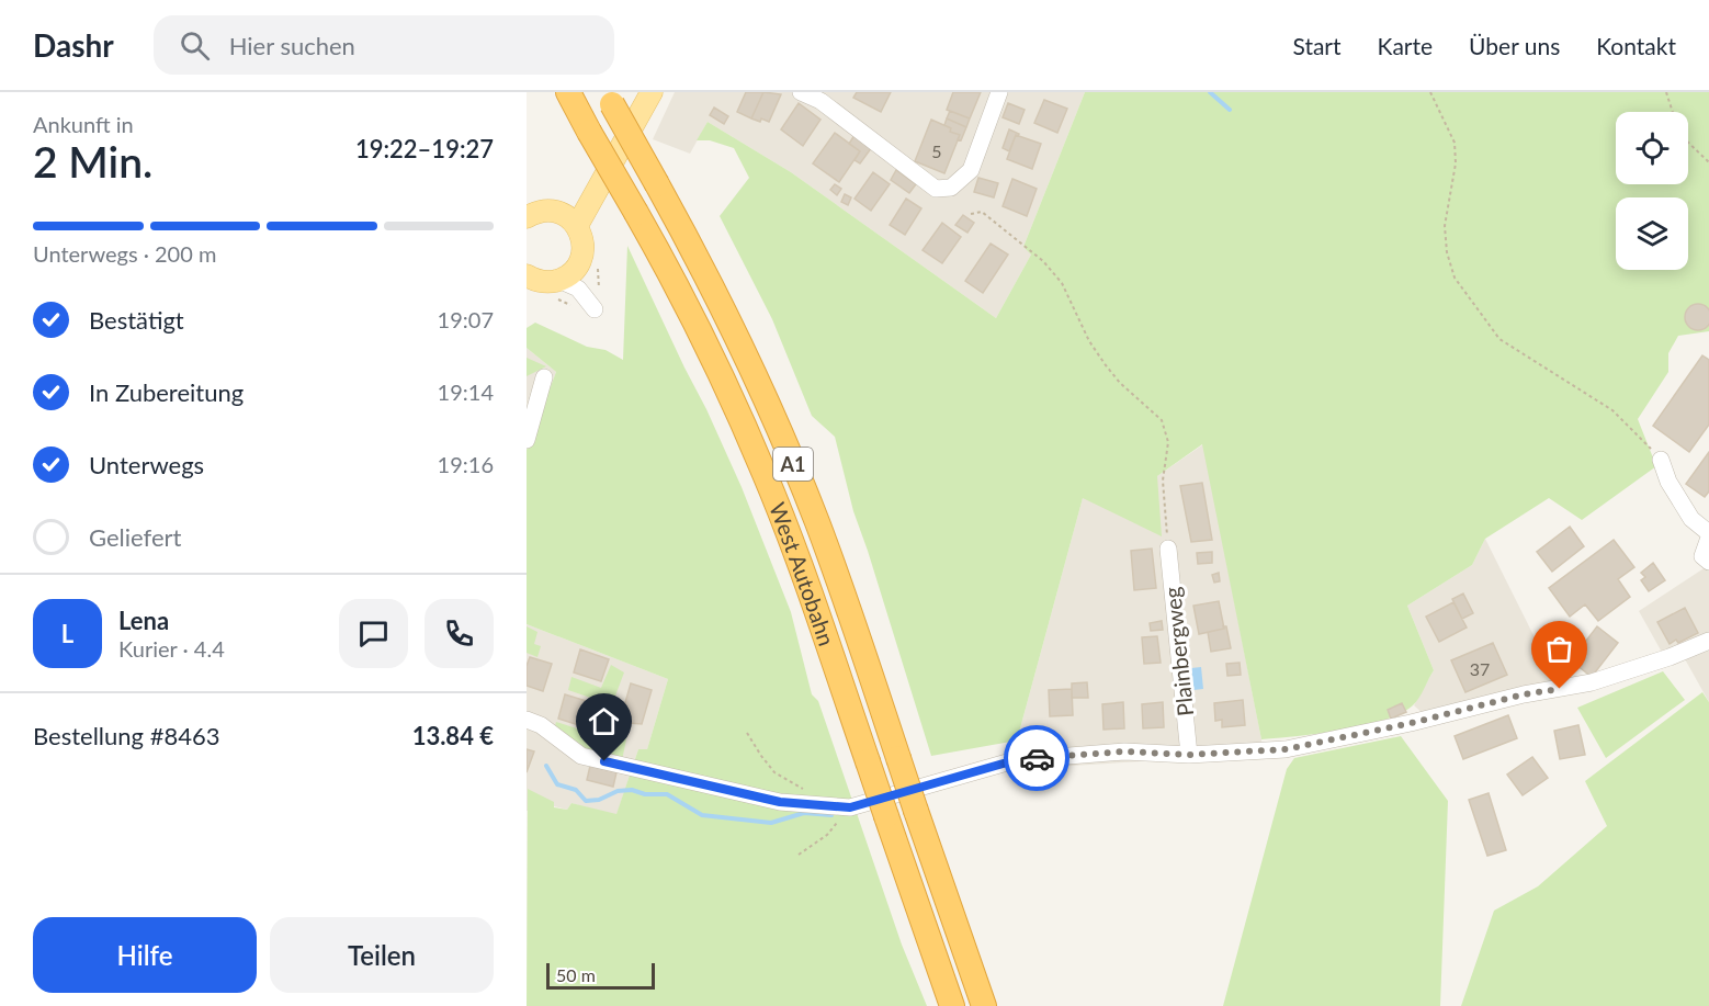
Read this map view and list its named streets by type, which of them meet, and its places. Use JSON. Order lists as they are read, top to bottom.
{
  "streets": {
    "highway": ["A1", "West Autobahn"],
    "street": ["Plainbergweg"]
  },
  "house_numbers": ["5", "37"],
  "scale_bar": "50 m",
  "page": {
    "header": "Dashr",
    "search": "Hier suchen",
    "nav": [
      "Start",
      "Karte",
      "Über uns",
      "Kontakt"
    ],
    "heading": ["2 Min.", "Ankunft in", "19:22–19:27"],
    "panel": [
      "Lena",
      "Kurier · 4.4",
      "Bestellung #8463",
      "13.84 €"
    ],
    "bar": "Unterwegs · 200 m",
    "list": [
      ["Bestätigt", "19:07"],
      ["In Zubereitung", "19:14"],
      ["Unterwegs", "19:16"],
      "Geliefert"
    ],
    "round": "L",
    "buttons": ["Hilfe", "Teilen"],
    "scale": "50 m"
  }
}
